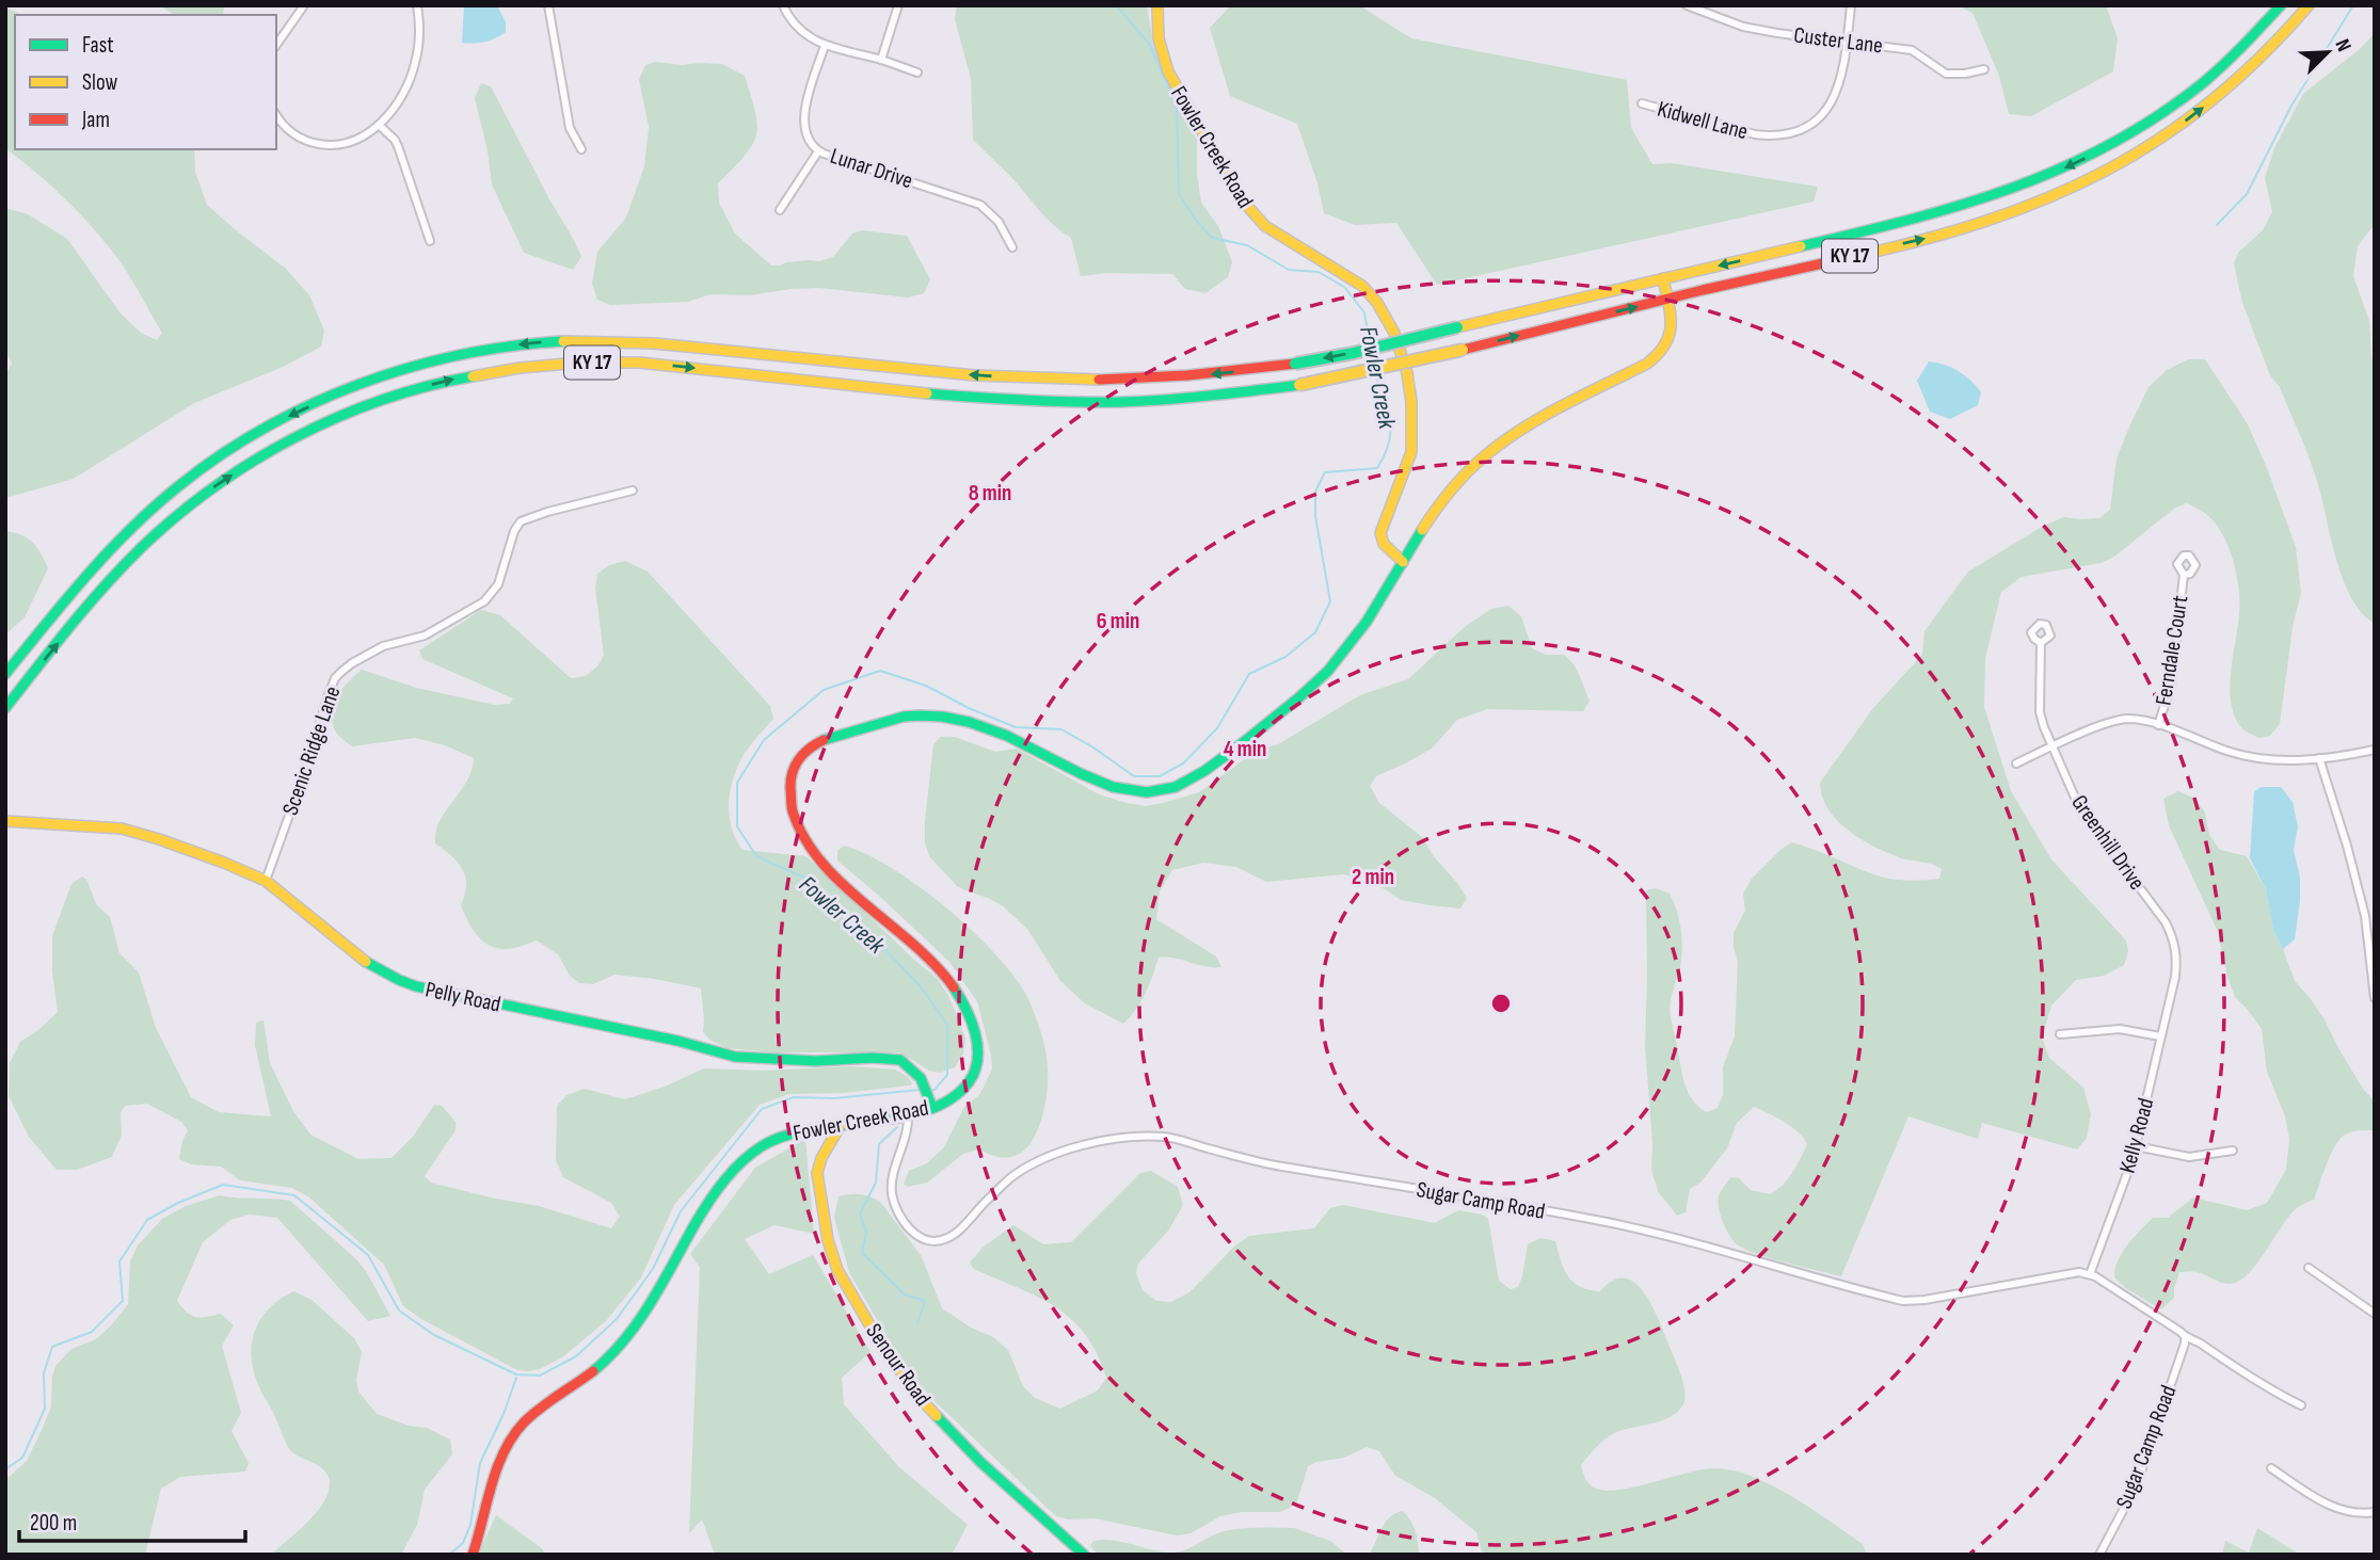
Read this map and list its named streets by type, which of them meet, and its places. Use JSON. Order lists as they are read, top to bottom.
{
  "streets": {
    "main road": [
      "Fowler Creek Road",
      "KY 17",
      "Pelly Road",
      "Senour Road"
    ],
    "street": [
      "Custer Lane",
      "Kidwell Lane",
      "Lunar Drive",
      "Ferndale Court",
      "Scenic Ridge Lane",
      "Greenhill Drive",
      "Kelly Road",
      "Sugar Camp Road"
    ]
  },
  "crossings": [
    ["Custer Lane", "Kidwell Lane"],
    ["Fowler Creek Road", "KY 17"],
    ["Fowler Creek Road", "Pelly Road"],
    ["Fowler Creek Road", "Sugar Camp Road"],
    ["Fowler Creek Road", "Senour Road"],
    ["Scenic Ridge Lane", "Pelly Road"],
    ["Greenhill Drive", "Kelly Road"],
    ["Kelly Road", "Sugar Camp Road"]
  ],
  "water": ["Fowler Creek"],
  "legend": ["Fast", "Slow", "Jam"],
  "scale_bar": "200 m",
  "north": "top right",
  "rings": [
    "8 min",
    "6 min",
    "4 min",
    "2 min"
  ]
}
